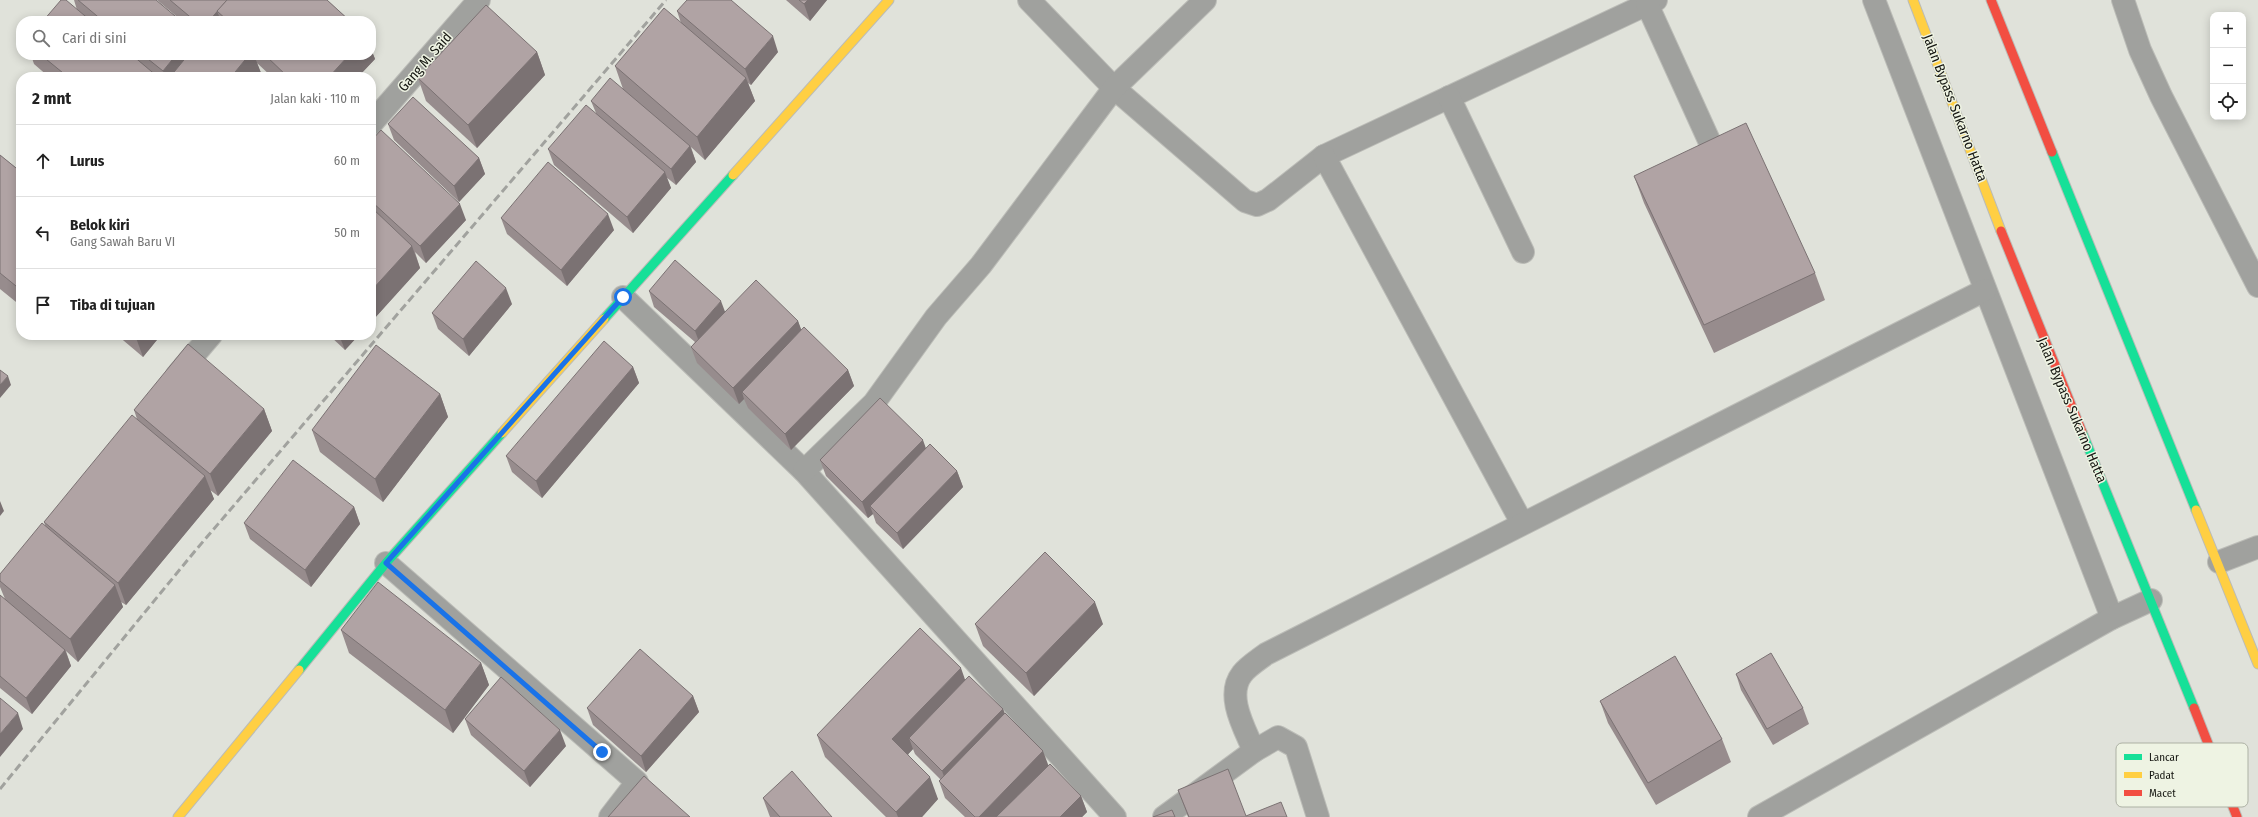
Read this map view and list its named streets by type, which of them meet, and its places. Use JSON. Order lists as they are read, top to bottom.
{
  "streets": {
    "main road": ["Jalan Bypass Sukarno Hatta"],
    "street": ["Gang M. Said"]
  },
  "legend": ["Lancar", "Padat", "Macet"],
  "page": {
    "map_buttons": ["+", "−"],
    "search": "Cari di sini",
    "heading": ["2 mnt", "Jalan kaki · 110 m"],
    "list": [
      ["Lurus", "60 m"],
      ["Belok kiri", "Gang Sawah Baru VI", "50 m"],
      "Tiba di tujuan"
    ]
  }
}
